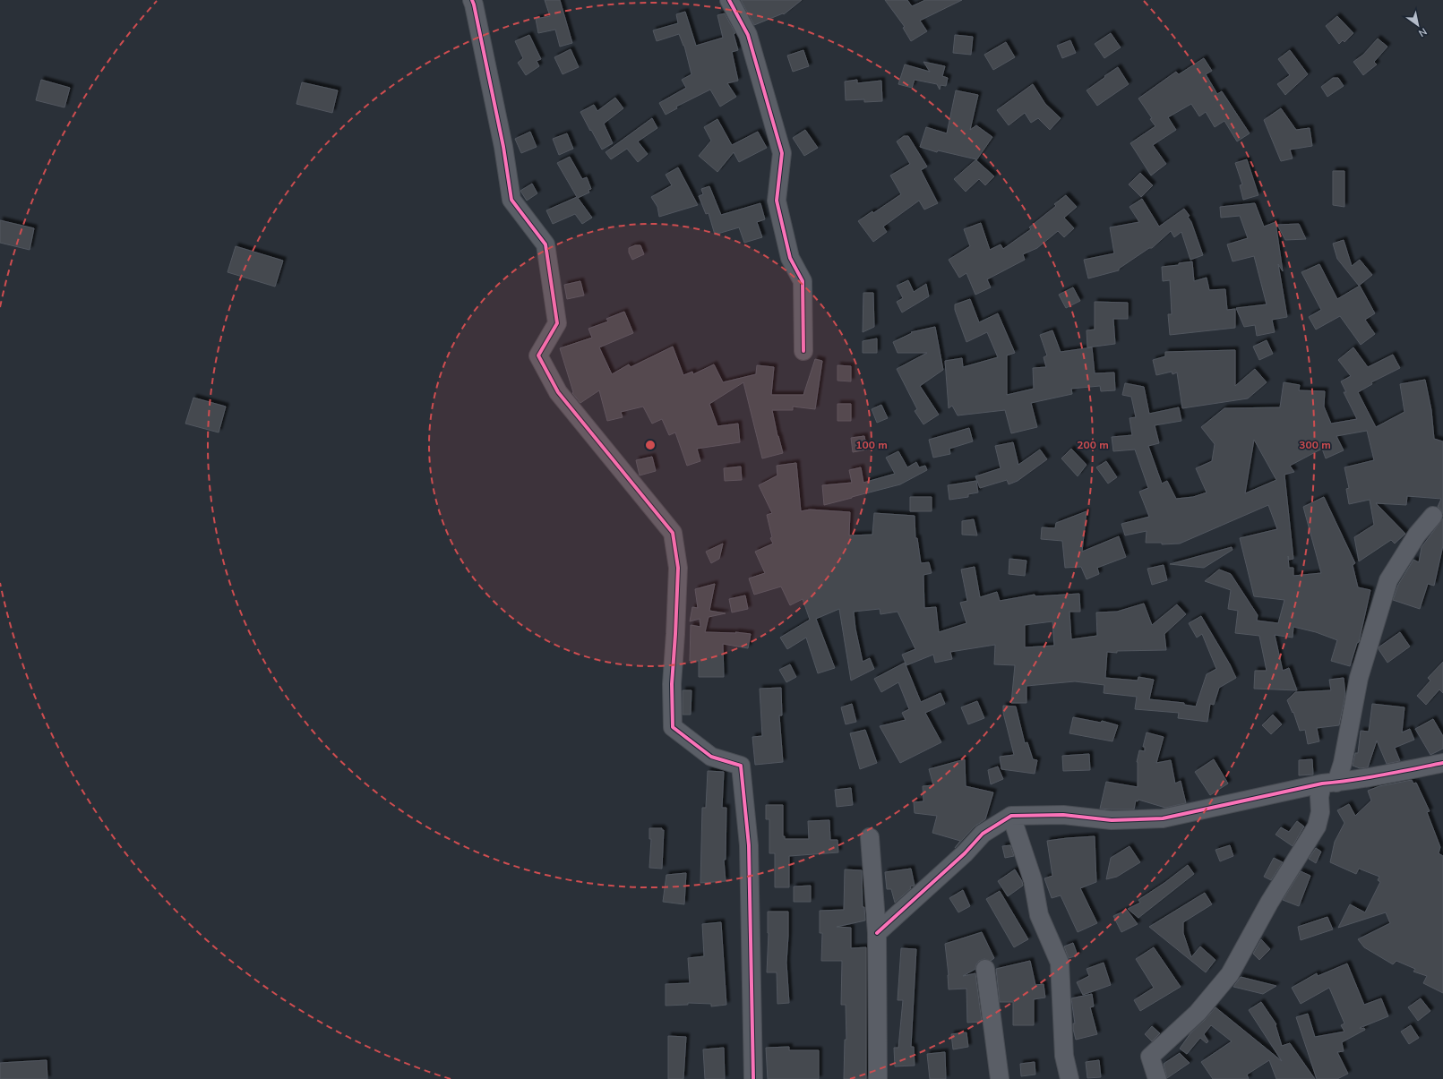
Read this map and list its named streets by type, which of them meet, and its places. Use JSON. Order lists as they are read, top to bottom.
{
  "north": "bottom right",
  "rings": ["100 m", "200 m", "300 m"]
}
